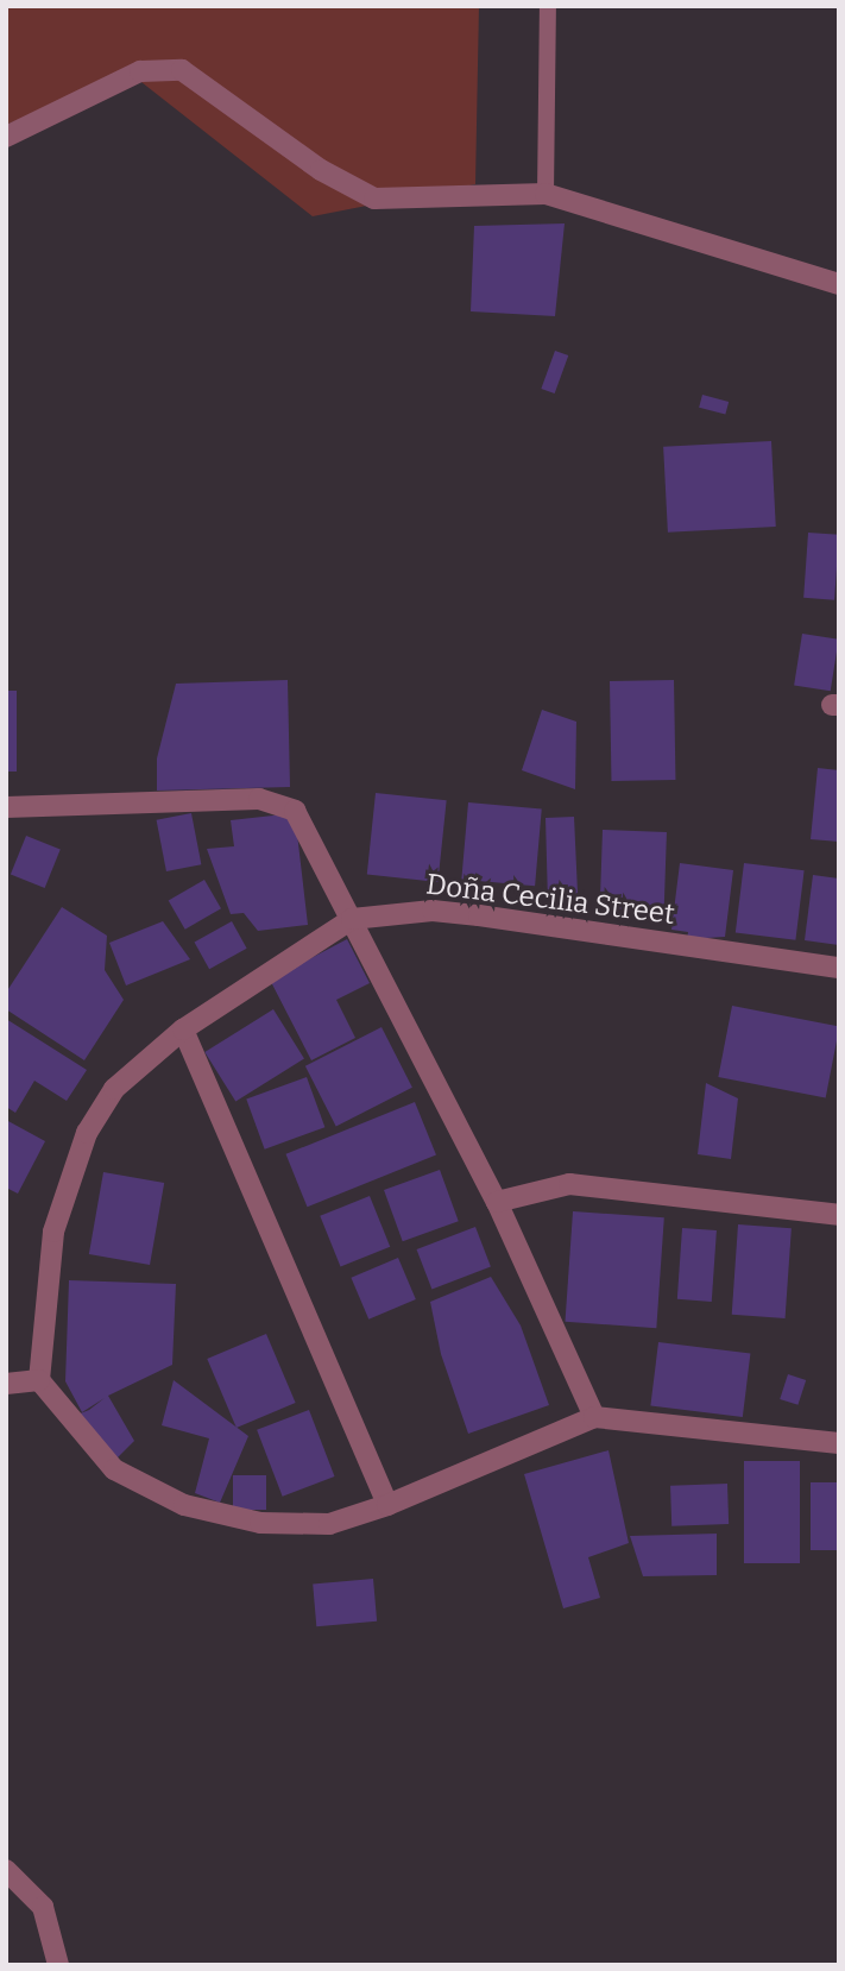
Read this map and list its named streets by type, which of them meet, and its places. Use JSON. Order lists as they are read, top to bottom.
{
  "streets": {
    "street": ["Doña Cecilia Street"]
  }
}
